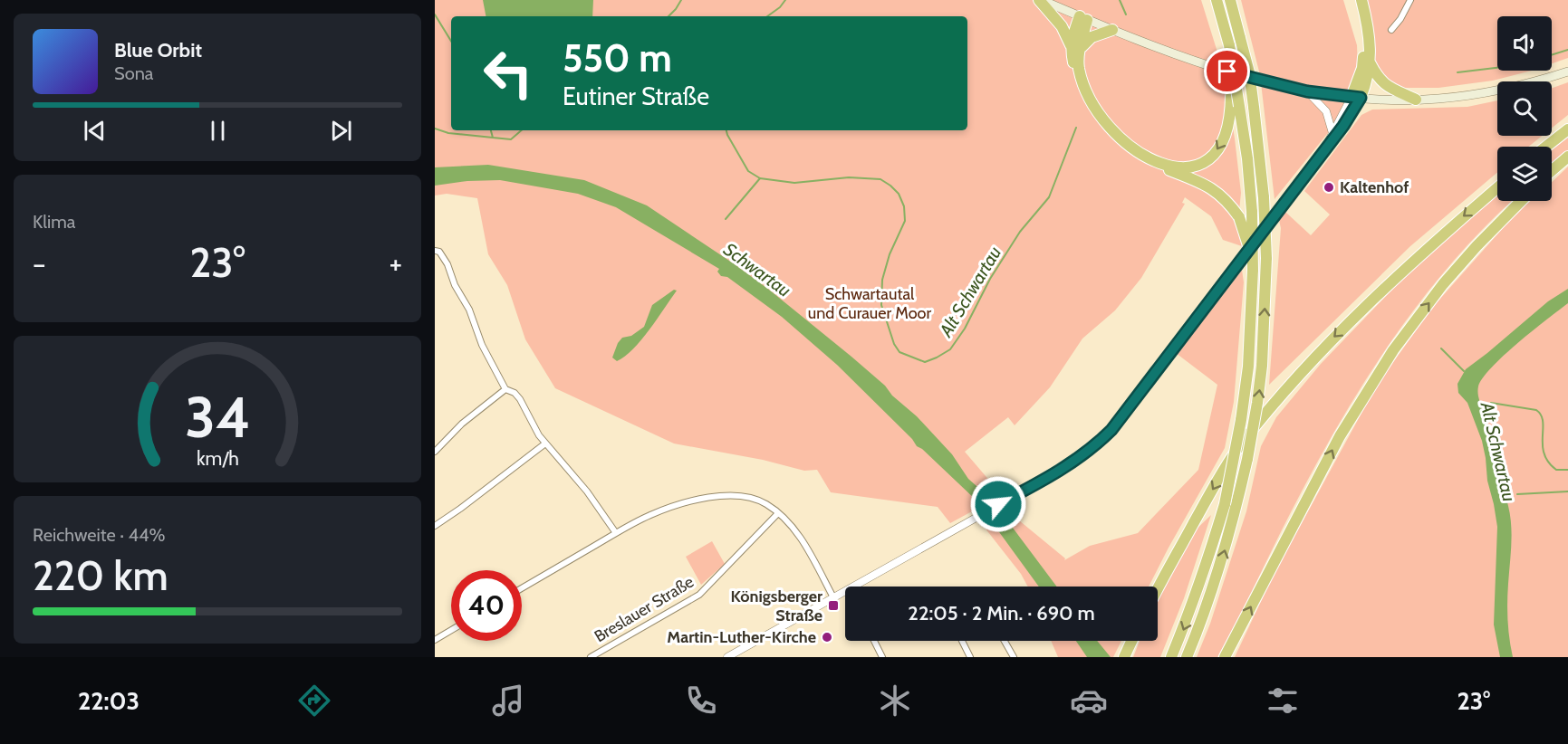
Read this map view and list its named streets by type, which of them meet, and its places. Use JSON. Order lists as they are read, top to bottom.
{
  "streets": {
    "street": ["Breslauer Straße"]
  },
  "water": ["Schwartau", "Alt Schwartau"],
  "parks": ["Schwartautal und Curauer Moor"],
  "places": {
    "other": ["Kaltenhof", "Martin-Luther-Kirche"],
    "transit": ["Königsberger Straße"]
  },
  "page": {
    "turn": ["550 m", "Eutiner Straße"],
    "song": ["Blue Orbit", "Sona"],
    "tile": [
      "Klima",
      ["Reichweite · 44%", "220 km"]
    ],
    "heat": ["−", "23°", "+"],
    "limit": "40",
    "trip": "22:05 · 2 Min. · 690 m",
    "tabs": ["22:03", "23°"],
    "gauge": ["34", "km/h"]
  }
}
